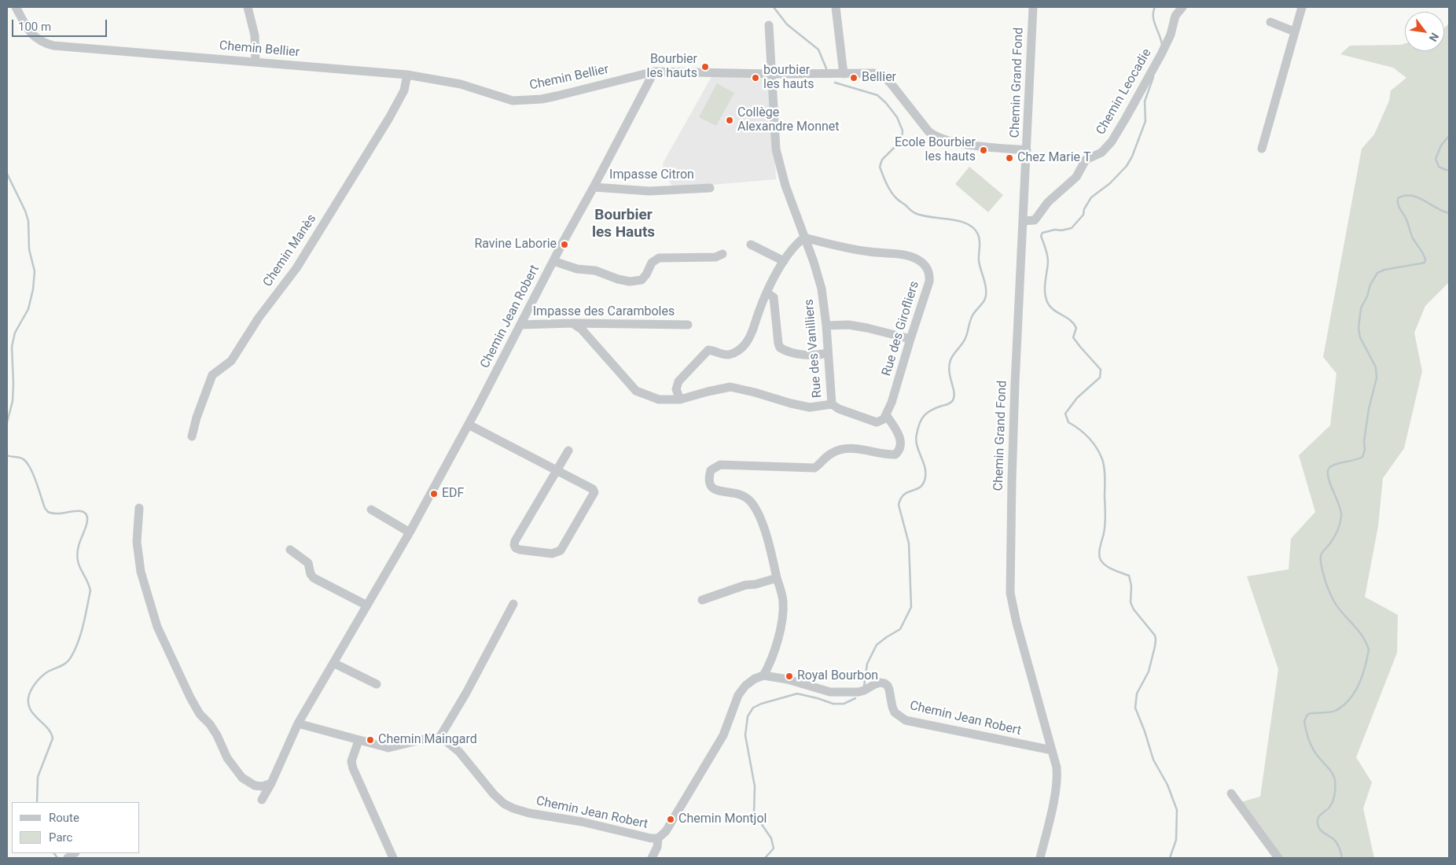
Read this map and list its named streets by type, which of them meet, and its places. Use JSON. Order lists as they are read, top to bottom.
{
  "streets": {
    "street": [
      "Chemin Bellier",
      "Chemin Grand Fond",
      "Chemin Leocadie",
      "Impasse Citron",
      "Chemin Manès",
      "Impasse des Caramboles",
      "Chemin Jean Robert",
      "Rue des Girofliers",
      "Rue des Vanilliers"
    ]
  },
  "crossings": [
    ["Chemin Bellier", "Chemin Grand Fond"],
    ["Chemin Bellier", "Chemin Manès"],
    ["Chemin Bellier", "Chemin Jean Robert"],
    ["Chemin Bellier", "Rue des Vanilliers"],
    ["Chemin Grand Fond", "Chemin Leocadie"],
    ["Chemin Grand Fond", "Chemin Jean Robert"],
    ["Impasse Citron", "Chemin Jean Robert"],
    ["Impasse des Caramboles", "Chemin Jean Robert"],
    ["Impasse des Caramboles", "Rue des Vanilliers"],
    ["Rue des Girofliers", "Rue des Vanilliers"]
  ],
  "districts": ["Bourbier les Hauts"],
  "places": [
    "Bourbier les hauts",
    "bourbier les hauts",
    "Bellier",
    "Collège Alexandre Monnet",
    "Ecole Bourbier les hauts",
    "Chez Marie T",
    "Ravine Laborie",
    "EDF",
    "Royal Bourbon",
    "Chemin Maingard",
    "Chemin Montjol"
  ],
  "legend": ["Route", "Parc"],
  "scale_bar": "100 m",
  "north": "bottom right"
}
